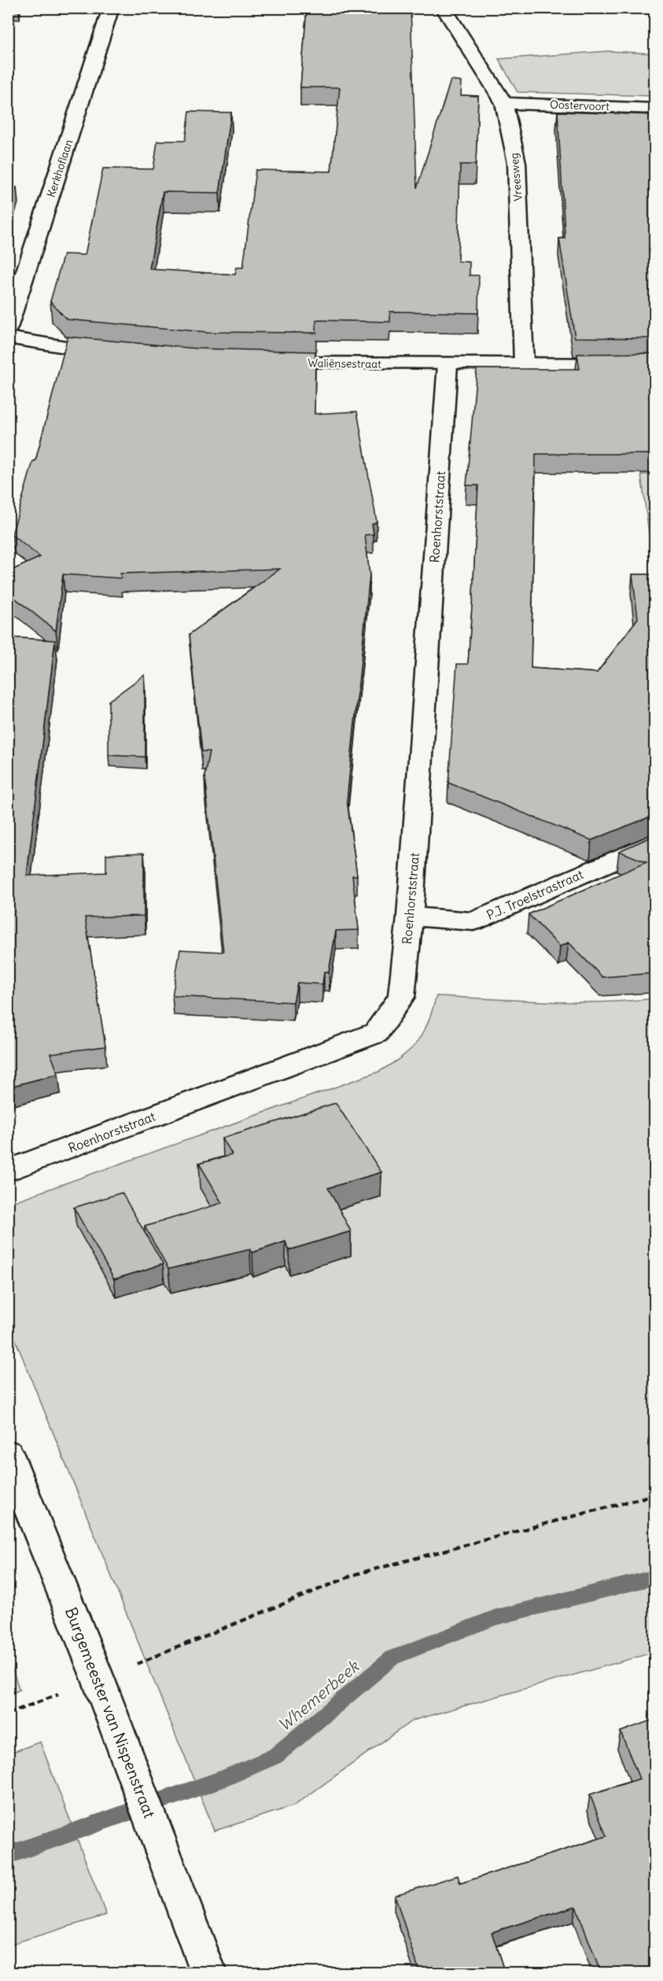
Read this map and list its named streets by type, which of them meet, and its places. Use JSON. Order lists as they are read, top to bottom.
{
  "streets": {
    "street": [
      "Oostervoort",
      "Kerkhoflaan",
      "Vreesweg",
      "Waliënsestraat",
      "Roenhorststraat",
      "P.J. Troelstrastraat",
      "Burgemeester van Nispenstraat"
    ]
  },
  "crossings": [
    ["Oostervoort", "Vreesweg"],
    ["Vreesweg", "Waliënsestraat"],
    ["Waliënsestraat", "Roenhorststraat"],
    ["Roenhorststraat", "P.J. Troelstrastraat"]
  ],
  "water": ["Whemerbeek"]
}
